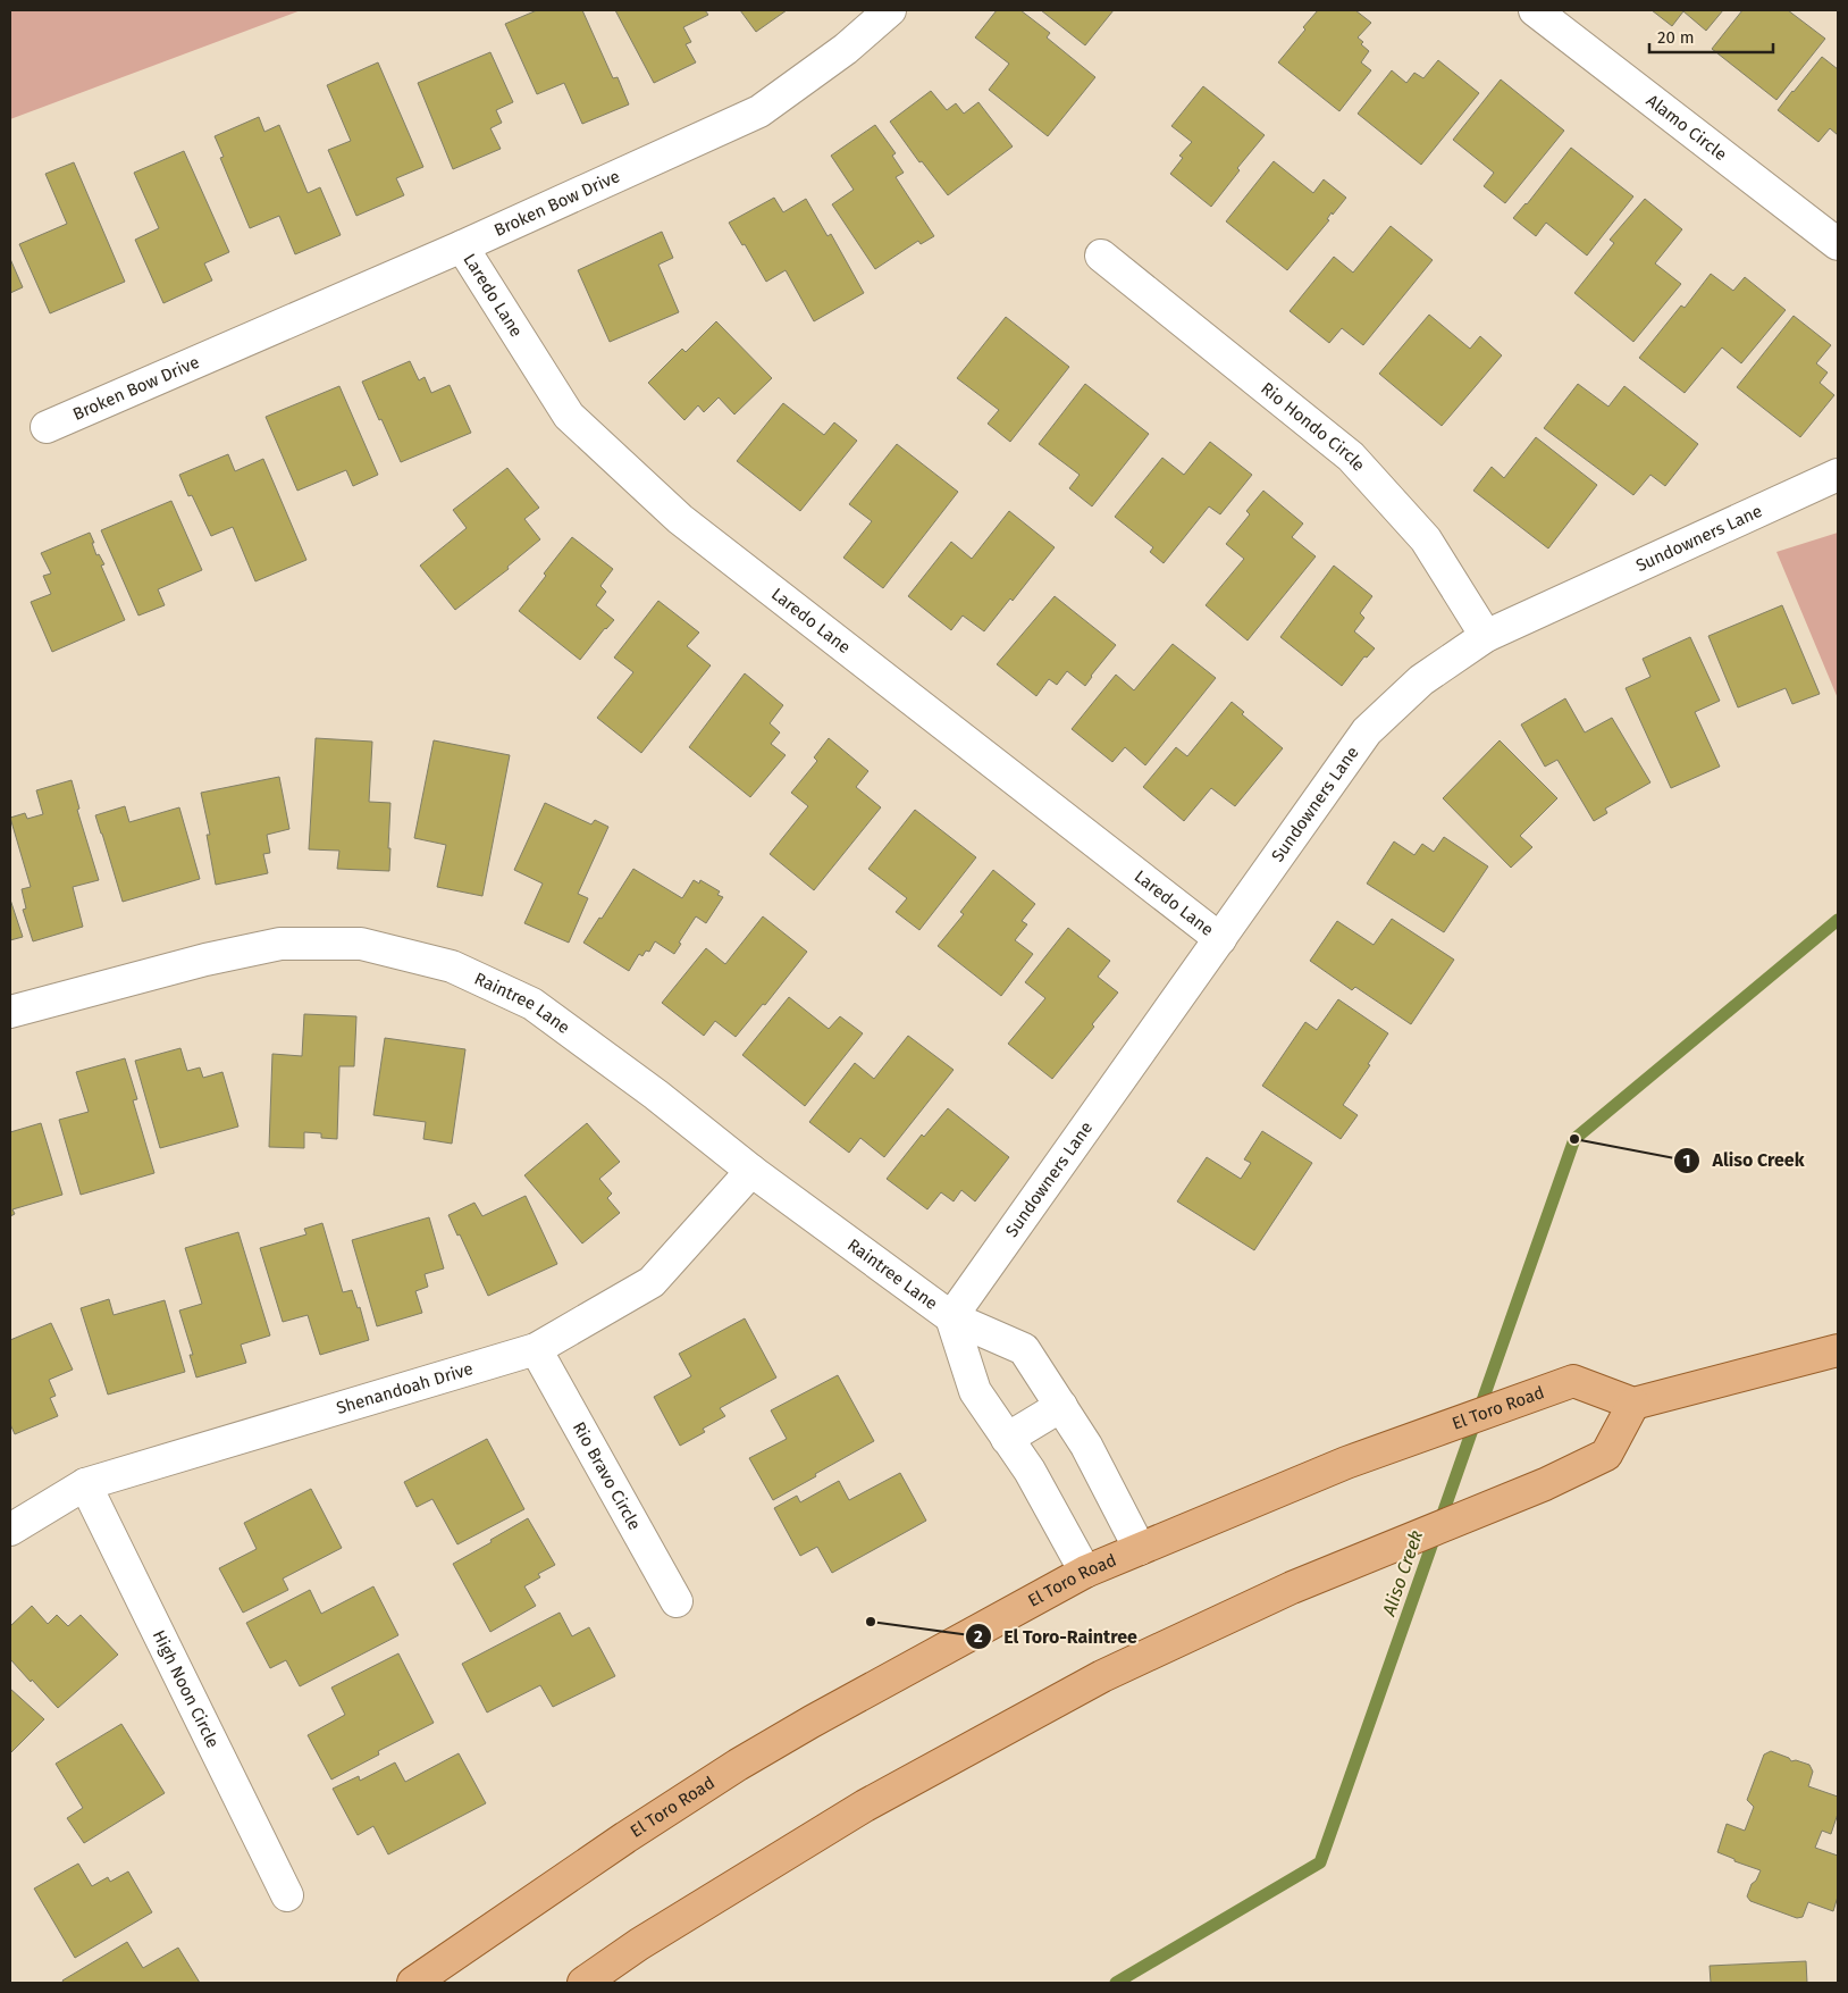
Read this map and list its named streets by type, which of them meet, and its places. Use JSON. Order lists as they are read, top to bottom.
{
  "streets": {
    "main road": ["El Toro Road"],
    "street": [
      "Alamo Circle",
      "Broken Bow Drive",
      "Laredo Lane",
      "Rio Hondo Circle",
      "Sundowners Lane",
      "Raintree Lane",
      "Shenandoah Drive",
      "Rio Bravo Circle",
      "High Noon Circle"
    ]
  },
  "crossings": [
    ["Broken Bow Drive", "Laredo Lane"],
    ["Laredo Lane", "Sundowners Lane"],
    ["Rio Hondo Circle", "Sundowners Lane"],
    ["Sundowners Lane", "Raintree Lane"],
    ["Raintree Lane", "Shenandoah Drive"],
    ["Raintree Lane", "El Toro Road"],
    ["Shenandoah Drive", "Rio Bravo Circle"],
    ["Shenandoah Drive", "High Noon Circle"]
  ],
  "water": ["Aliso Creek"],
  "places": ["Aliso Creek", "El Toro-Raintree"],
  "scale_bar": "20 m"
}
